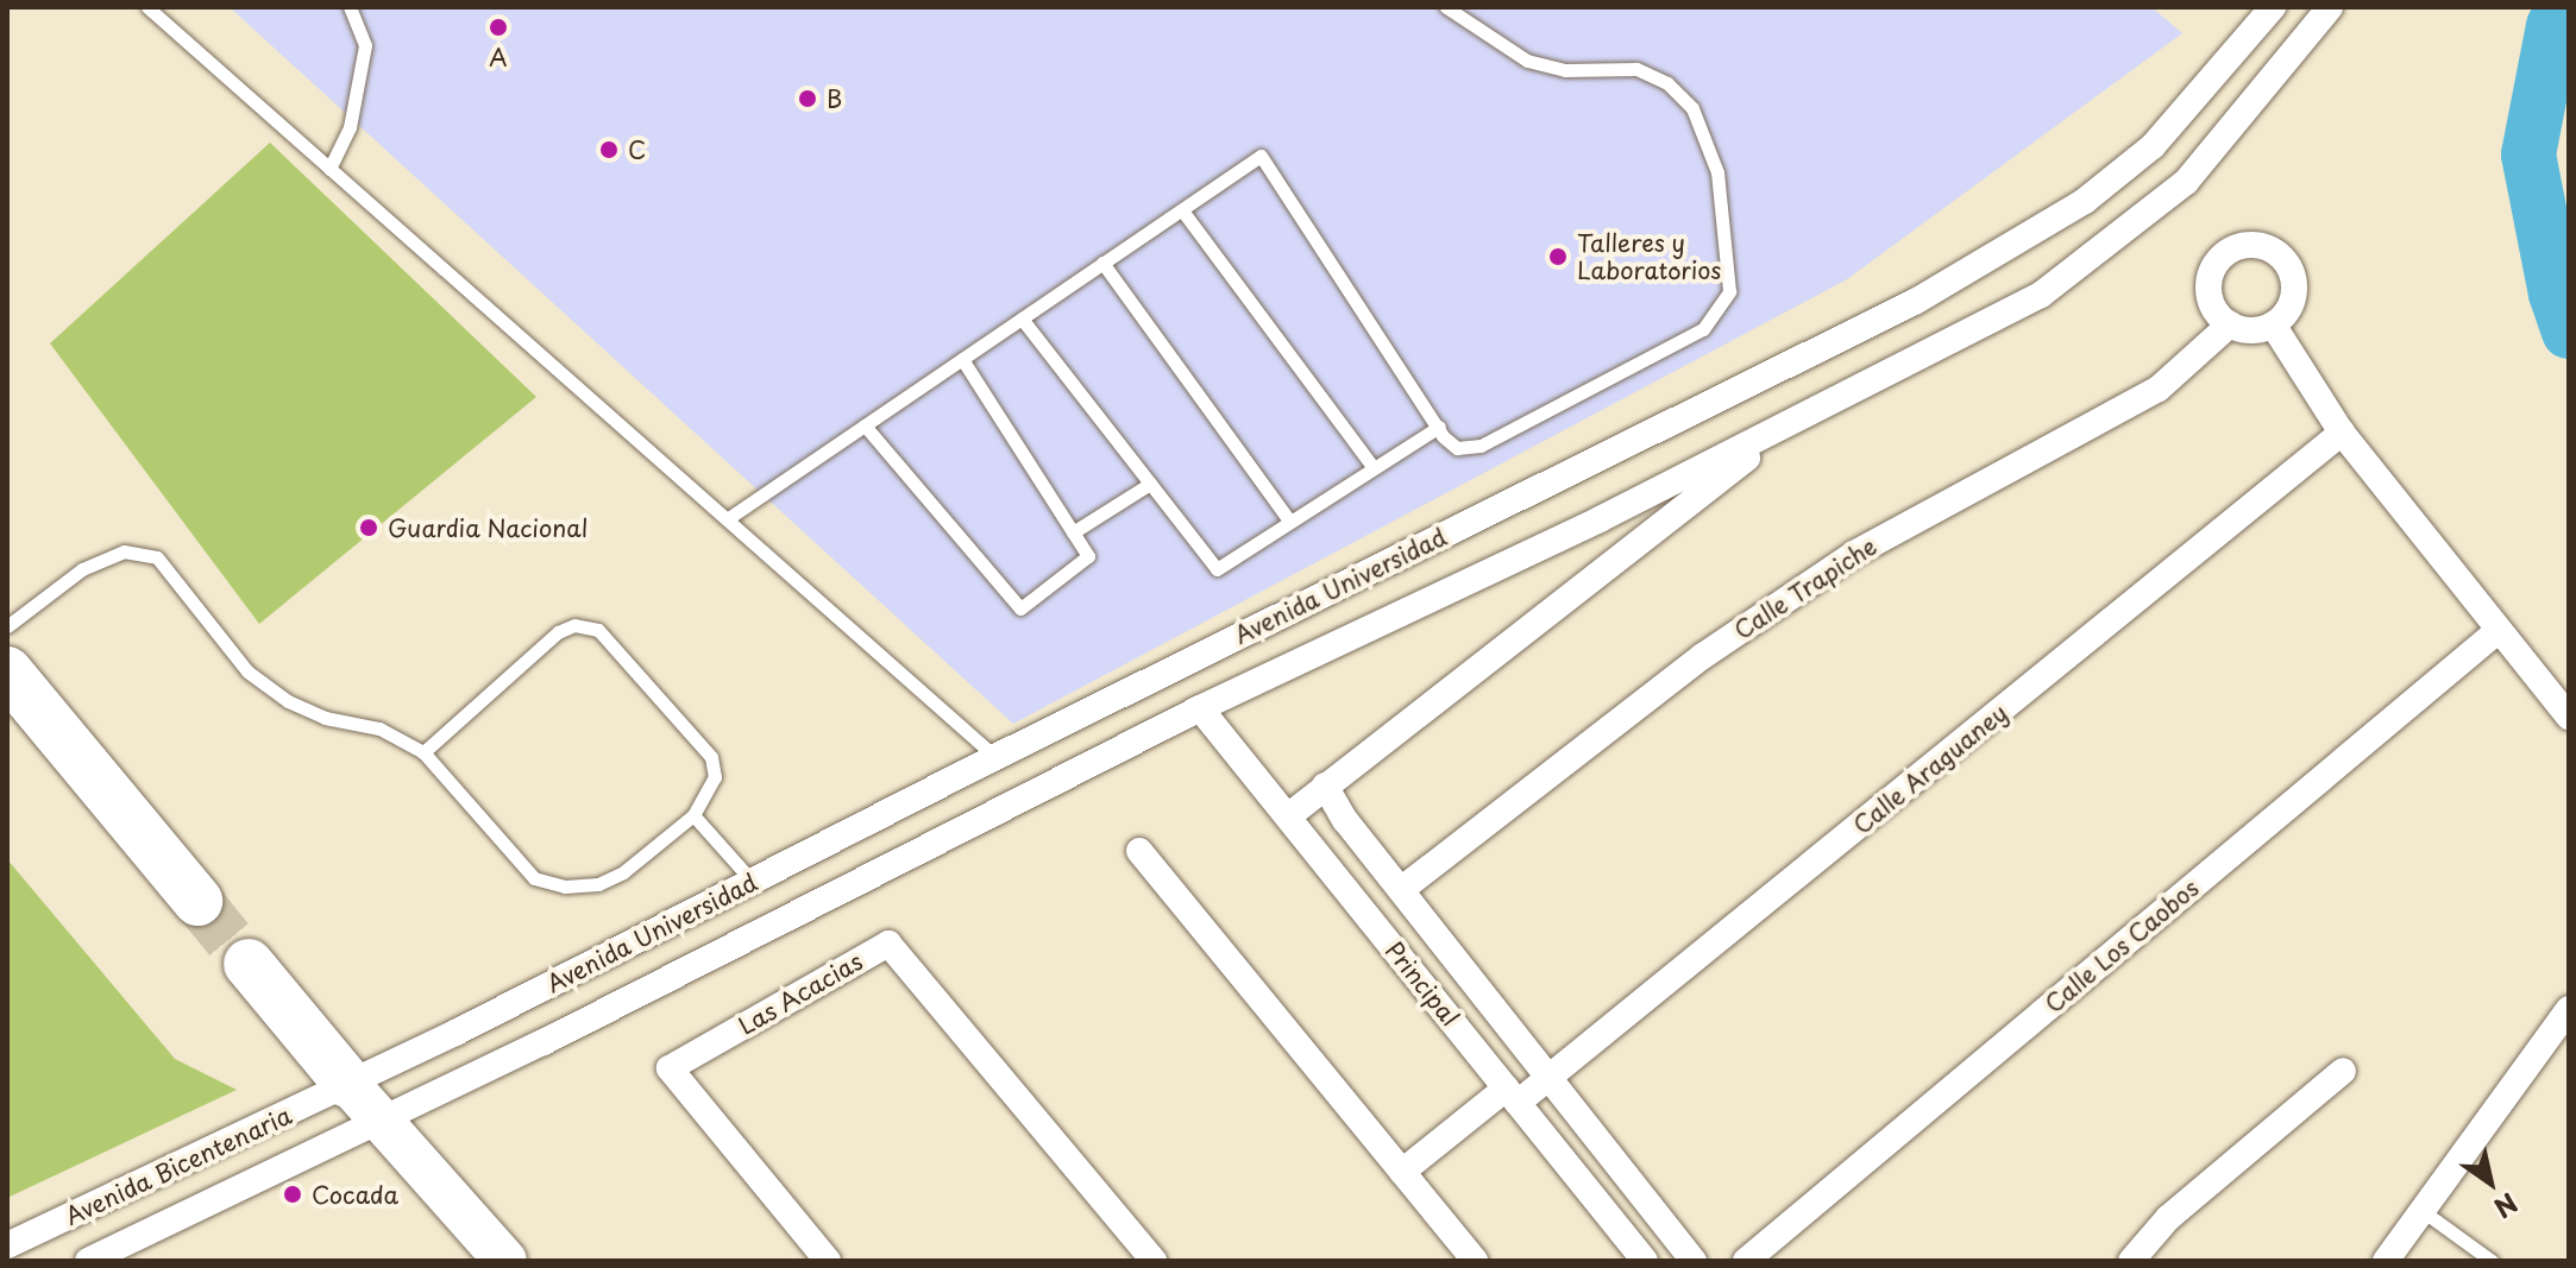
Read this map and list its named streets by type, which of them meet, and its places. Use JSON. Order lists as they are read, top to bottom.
{
  "streets": {
    "street": [
      "Avenida Universidad",
      "Calle Trapiche",
      "Calle Araguaney",
      "Calle Los Caobos",
      "Principal",
      "Las Acacias",
      "Avenida Bicentenaria"
    ]
  },
  "crossings": [
    ["Avenida Universidad", "Principal"],
    ["Avenida Universidad", "Avenida Bicentenaria"],
    ["Calle Trapiche", "Principal"],
    ["Calle Araguaney", "Principal"]
  ],
  "places": [
    "A",
    "B",
    "C",
    "Talleres y Laboratorios",
    "Guardia Nacional",
    "Cocada"
  ],
  "north": "bottom right"
}
